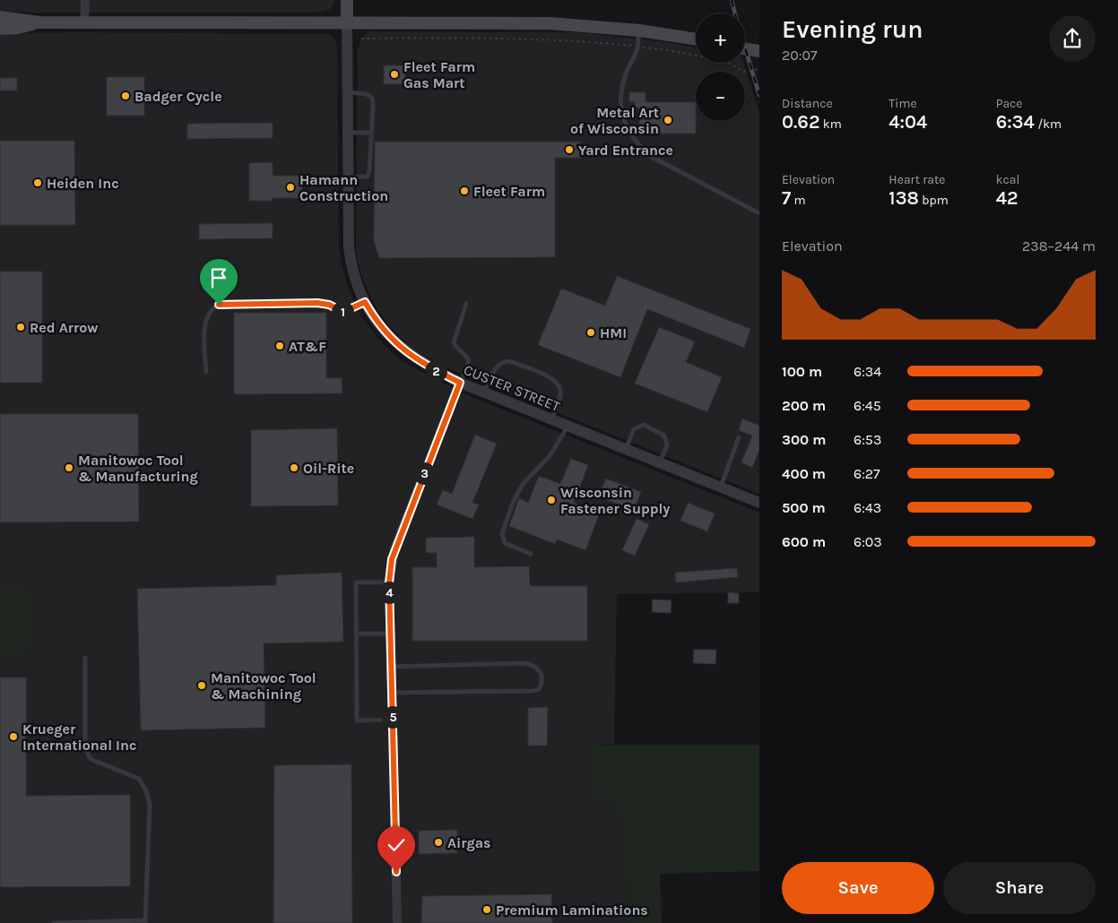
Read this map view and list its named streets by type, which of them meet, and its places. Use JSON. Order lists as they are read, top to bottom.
{
  "streets": {
    "street": ["CUSTER STREET"]
  },
  "places": [
    "Fleet Farm Gas Mart",
    "Badger Cycle",
    "Metal Art of Wisconsin",
    "Yard Entrance",
    "Heiden Inc",
    "Hamann Construction",
    "Fleet Farm",
    "Red Arrow",
    "HMI",
    "AT&F",
    "Manitowoc Tool & Manufacturing",
    "Oil-Rite",
    "Wisconsin Fastener Supply",
    "Manitowoc Tool & Machining",
    "Krueger International Inc",
    "Airgas",
    "Premium Laminations"
  ],
  "page": {
    "heading": ["Evening run", "20:07"],
    "map_buttons": ["+", "−"],
    "stats": [
      ["Distance", "0.62 km"],
      ["Time", "4:04"],
      ["Pace", "6:34 /km"],
      ["Elevation", "7 m"],
      ["Heart rate", "138 bpm"],
      ["kcal", "42"]
    ],
    "chart": ["Elevation", "238–244 m"],
    "pins": [
      "1",
      "2",
      "3",
      "4",
      "5"
    ],
    "list": [
      {
        "name": "100 m",
        "note": "6:34"
      },
      {
        "name": "200 m",
        "note": "6:45"
      },
      {
        "name": "300 m",
        "note": "6:53"
      },
      {
        "name": "400 m",
        "note": "6:27"
      },
      {
        "name": "500 m",
        "note": "6:43"
      },
      {
        "name": "600 m",
        "note": "6:03"
      }
    ],
    "buttons": ["Save", "Share"]
  }
}
